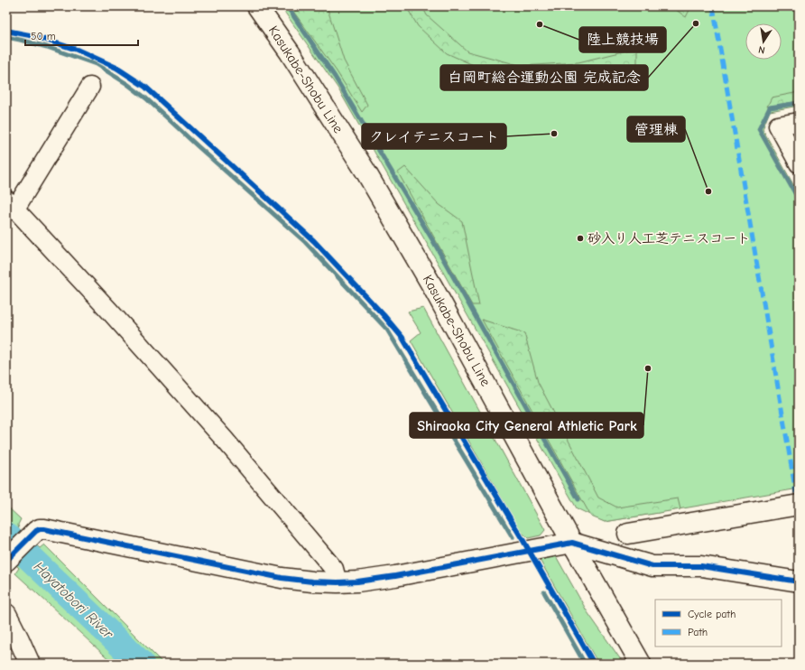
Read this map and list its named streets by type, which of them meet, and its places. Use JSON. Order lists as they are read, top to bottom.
{
  "streets": {
    "street": ["Kasukabe-Shobu Line"]
  },
  "water": ["Hayatobori River"],
  "places": [
    "白岡町総合運動公園 完成記念",
    "陸上競技場",
    "クレイテニスコート",
    "管理棟",
    "砂入り人工芝テニスコート",
    "Shiraoka City General Athletic Park"
  ],
  "legend": ["Cycle path", "Path"],
  "scale_bar": "50 m",
  "north": "bottom"
}
